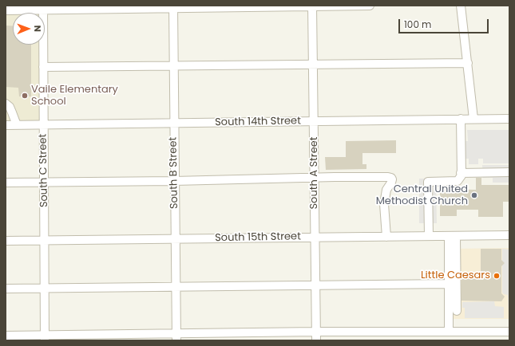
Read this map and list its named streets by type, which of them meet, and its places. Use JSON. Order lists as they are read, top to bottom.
{
  "streets": {
    "street": [
      "South 14th Street",
      "South C Street",
      "South B Street",
      "South A Street",
      "South 15th Street"
    ]
  },
  "crossings": [
    ["South 14th Street", "South C Street"],
    ["South 14th Street", "South B Street"],
    ["South 14th Street", "South A Street"],
    ["South C Street", "South 15th Street"],
    ["South B Street", "South 15th Street"],
    ["South A Street", "South 15th Street"]
  ],
  "places": ["Vaile Elementary School", "Central United Methodist Church", "Little Caesars"],
  "scale_bar": "100 m",
  "north": "right"
}
